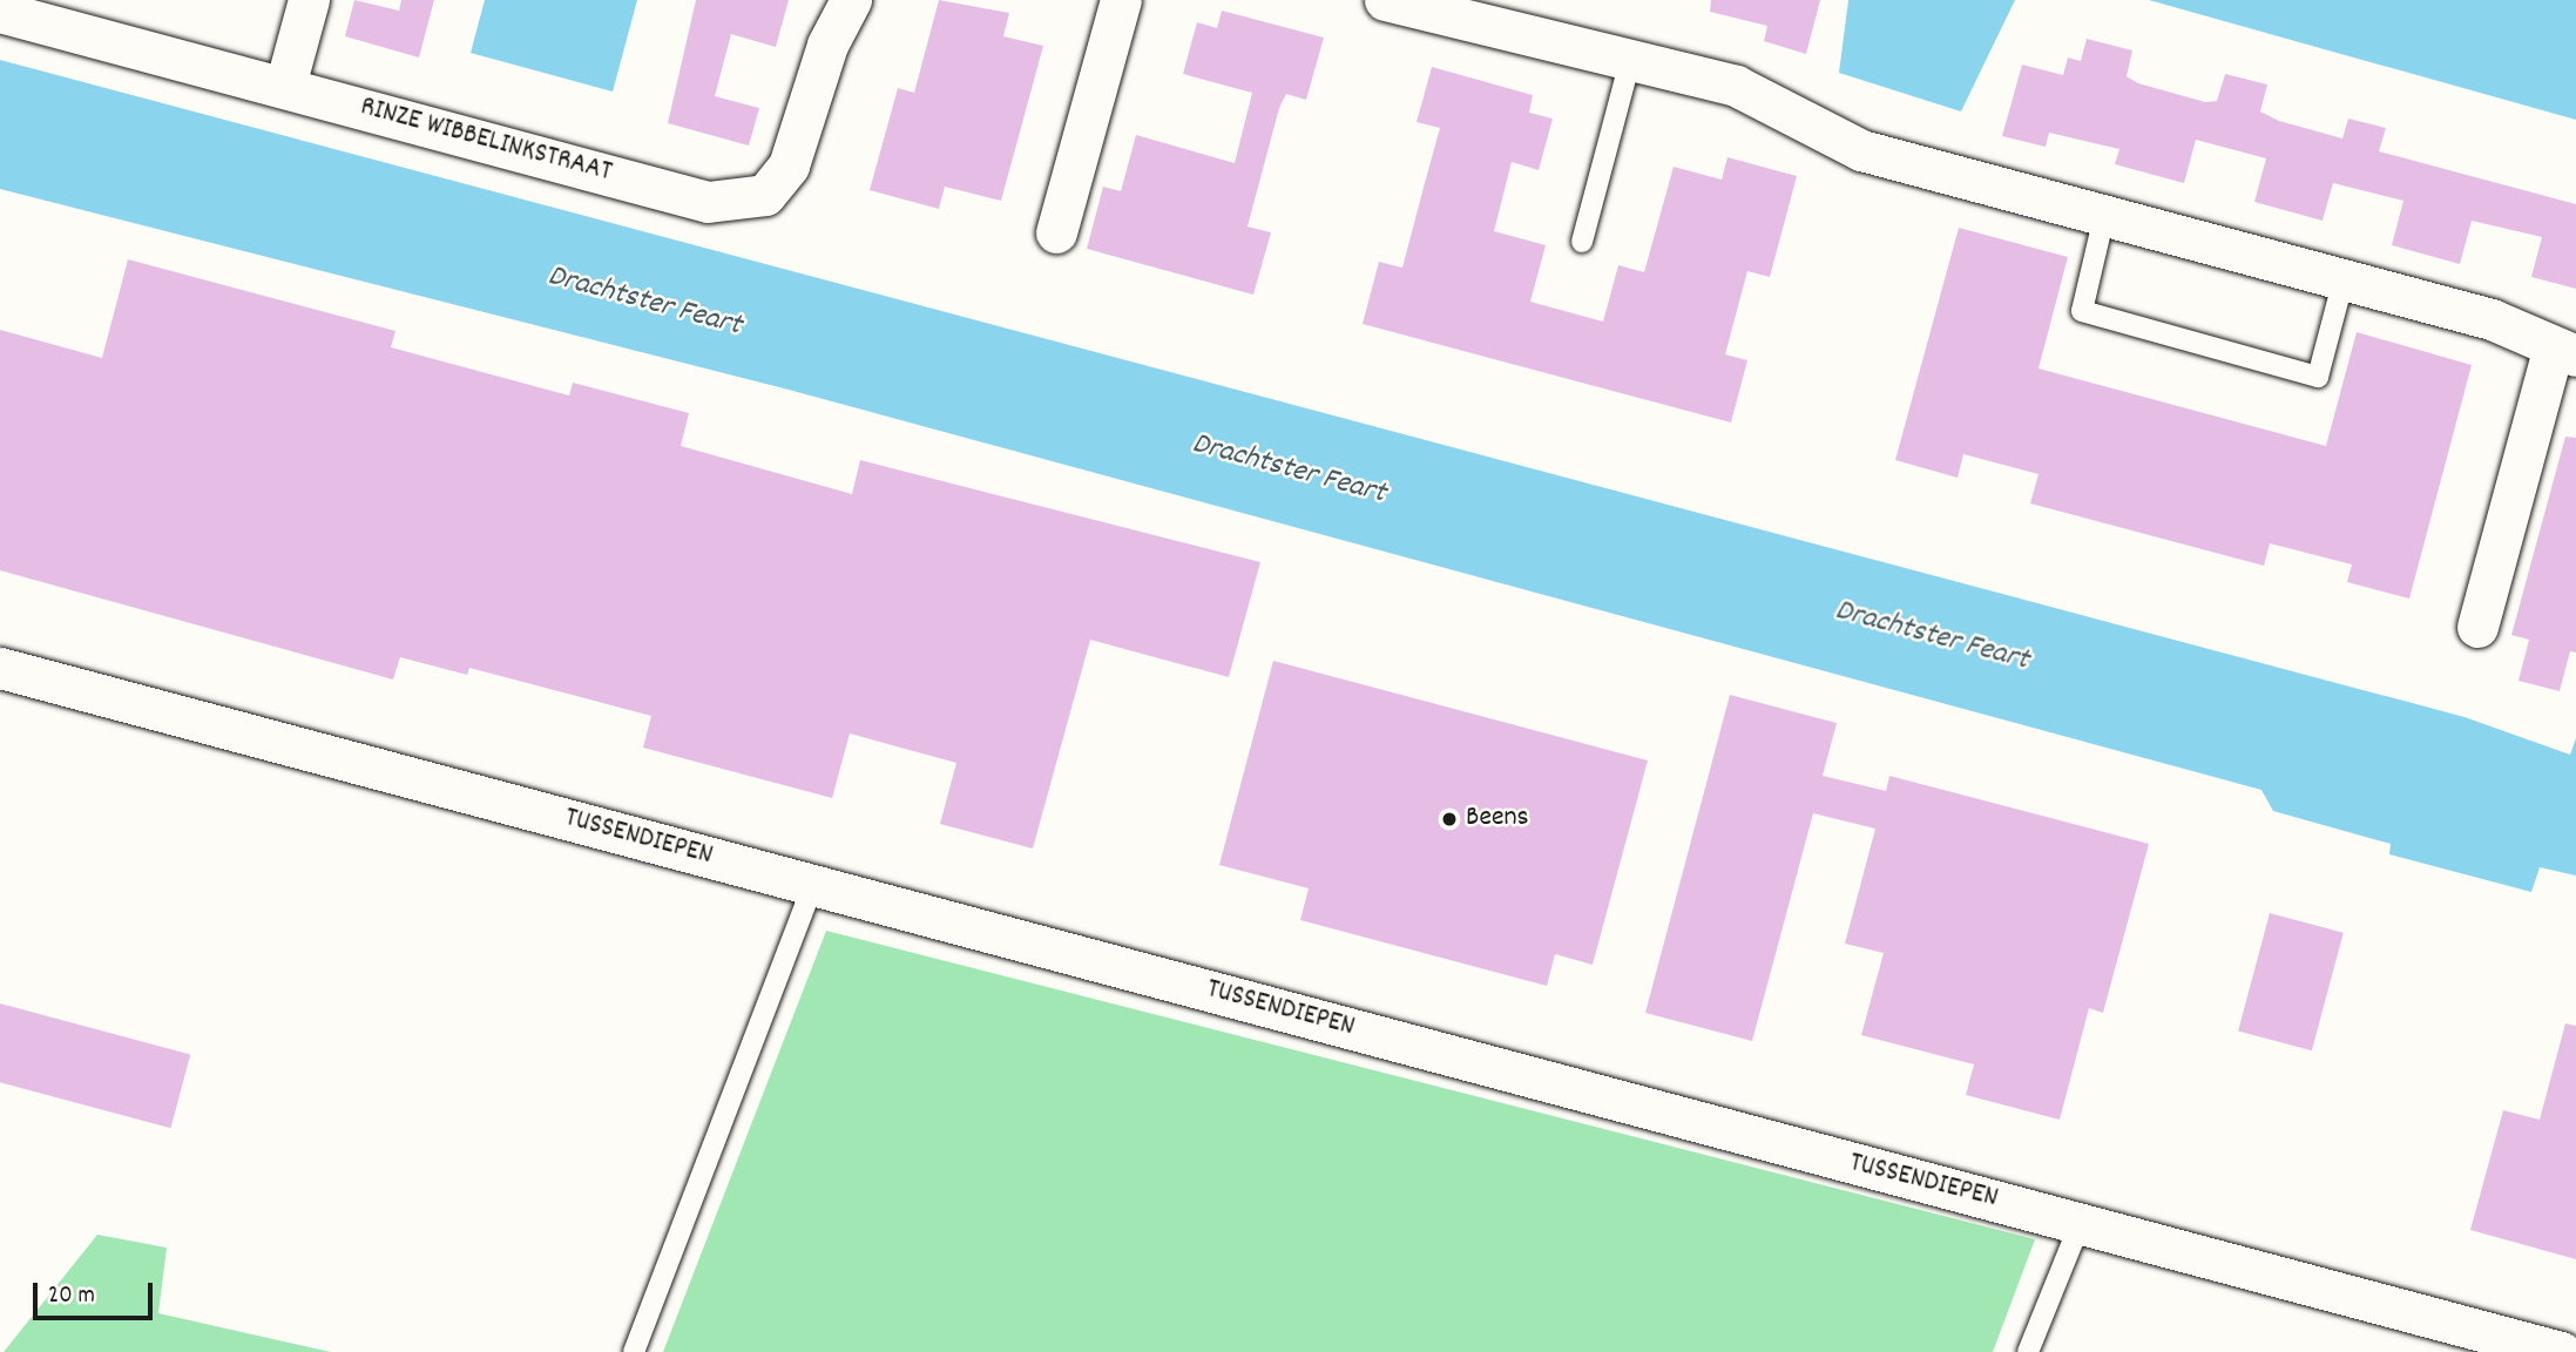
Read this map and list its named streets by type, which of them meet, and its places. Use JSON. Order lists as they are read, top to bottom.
{
  "streets": {
    "street": ["RINZE WIBBELINKSTRAAT", "TUSSENDIEPEN"]
  },
  "water": ["Drachtster Feart"],
  "places": ["Beens"],
  "scale_bar": "20 m"
}
